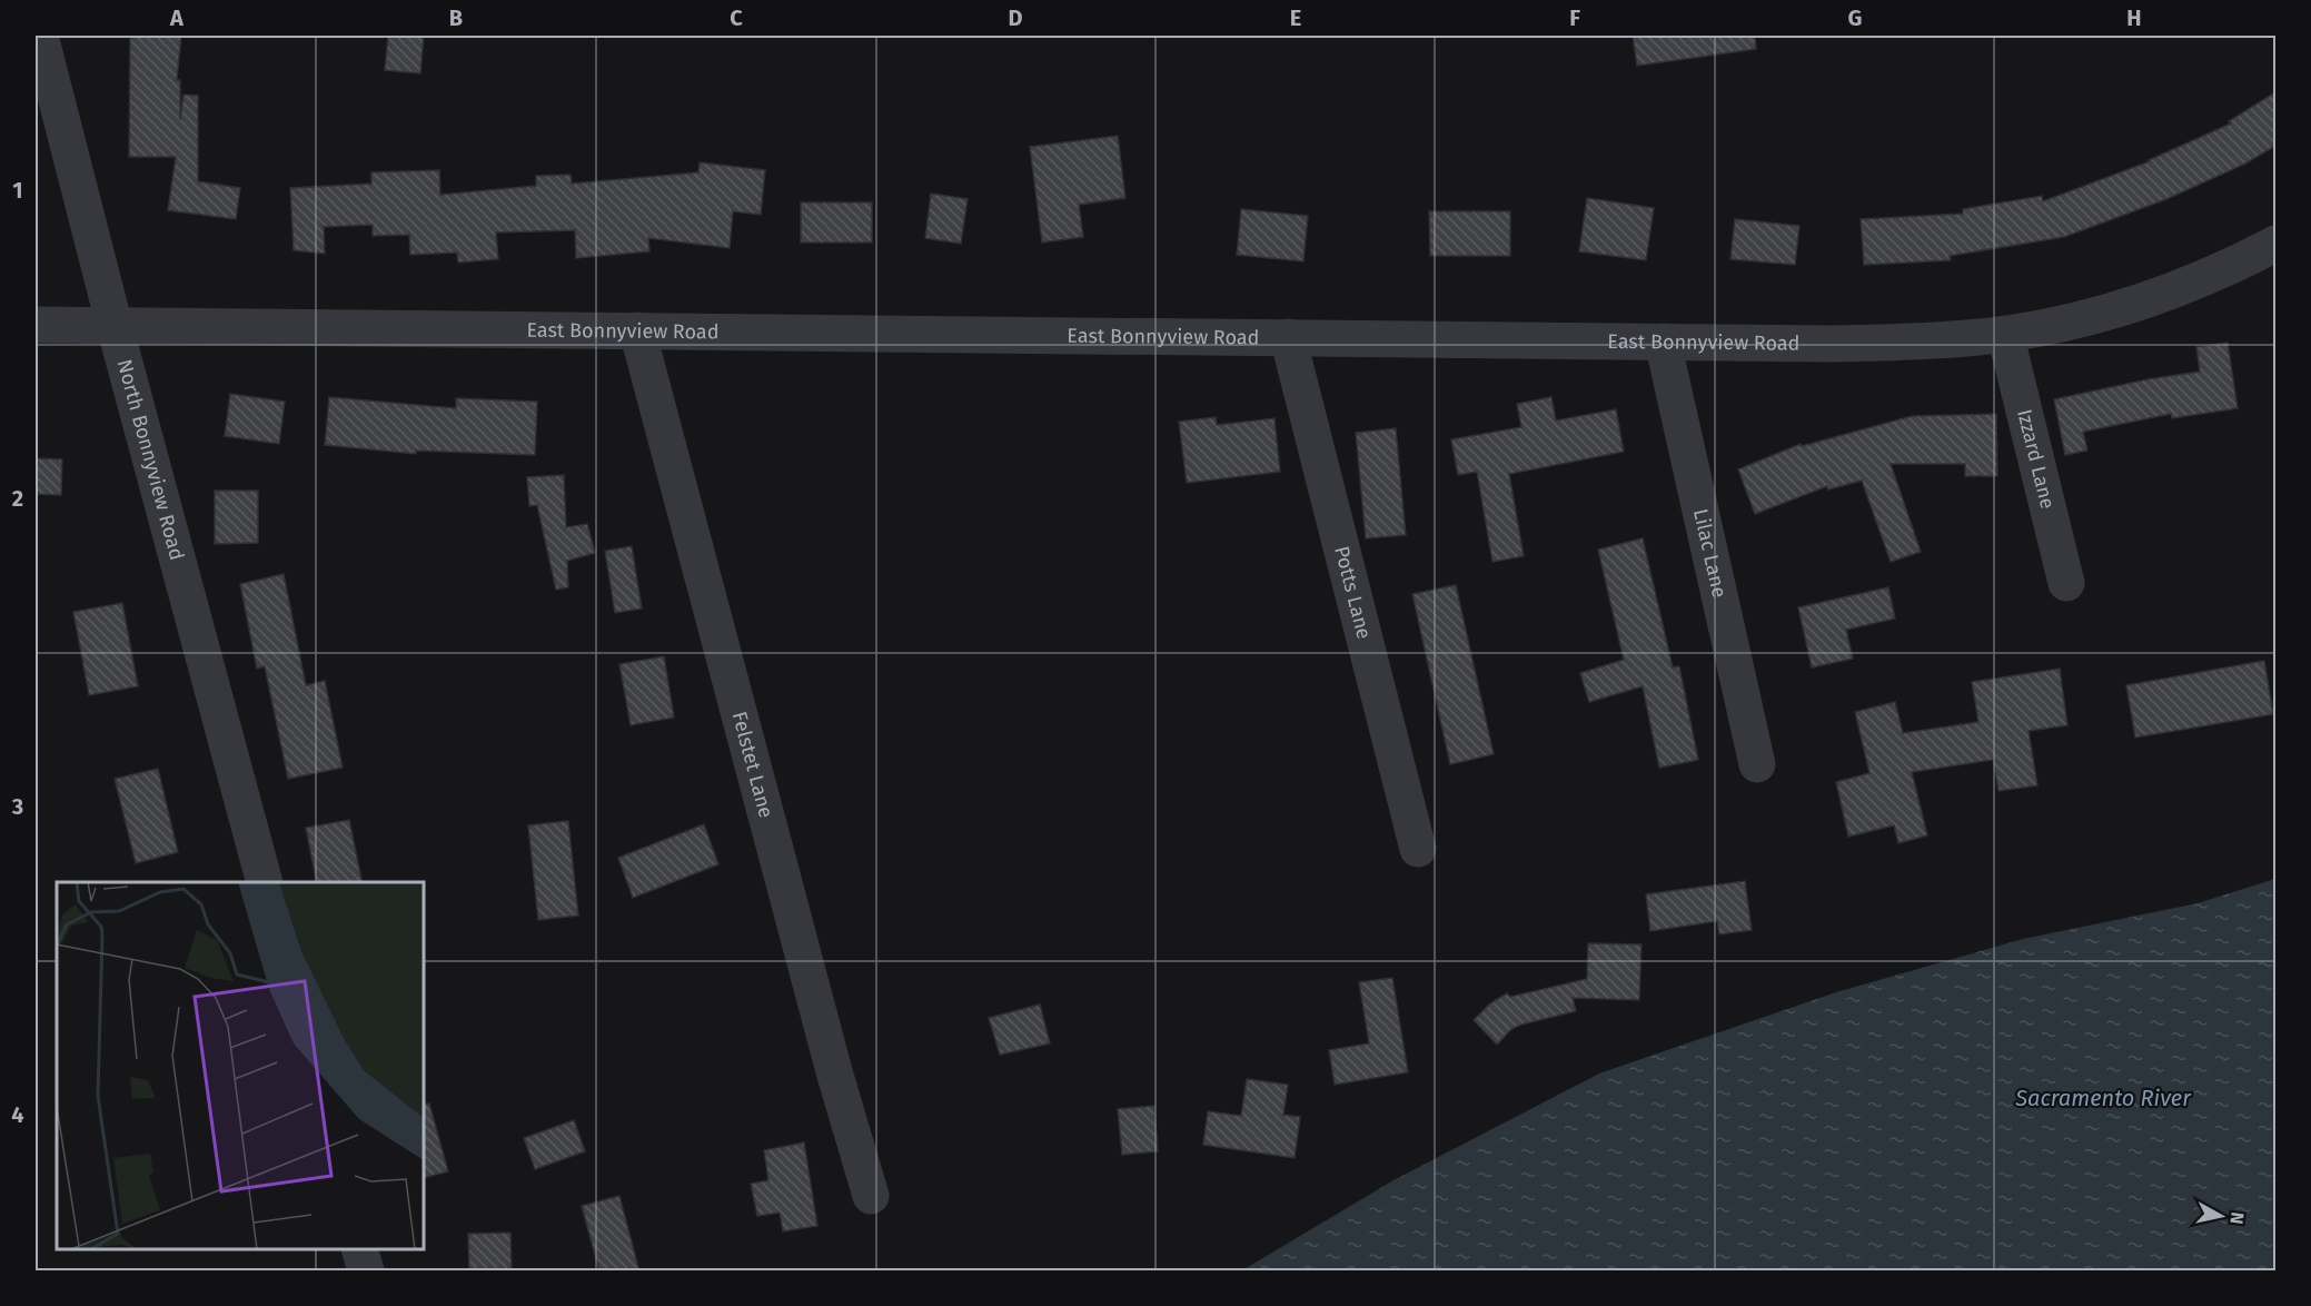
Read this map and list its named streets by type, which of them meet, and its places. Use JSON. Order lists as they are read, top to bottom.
{
  "streets": {
    "street": [
      "East Bonnyview Road",
      "Izzard Lane",
      "North Bonnyview Road",
      "Lilac Lane",
      "Potts Lane",
      "Felstet Lane"
    ]
  },
  "crossings": [
    ["East Bonnyview Road", "Izzard Lane"],
    ["East Bonnyview Road", "North Bonnyview Road"],
    ["East Bonnyview Road", "Lilac Lane"],
    ["East Bonnyview Road", "Potts Lane"],
    ["East Bonnyview Road", "Felstet Lane"]
  ],
  "water": ["Sacramento River"],
  "north": "right",
  "grid": {
    "columns": [
      "A",
      "B",
      "C",
      "D",
      "E",
      "F",
      "G",
      "H"
    ],
    "rows": [
      "1",
      "2",
      "3",
      "4"
    ]
  }
}
